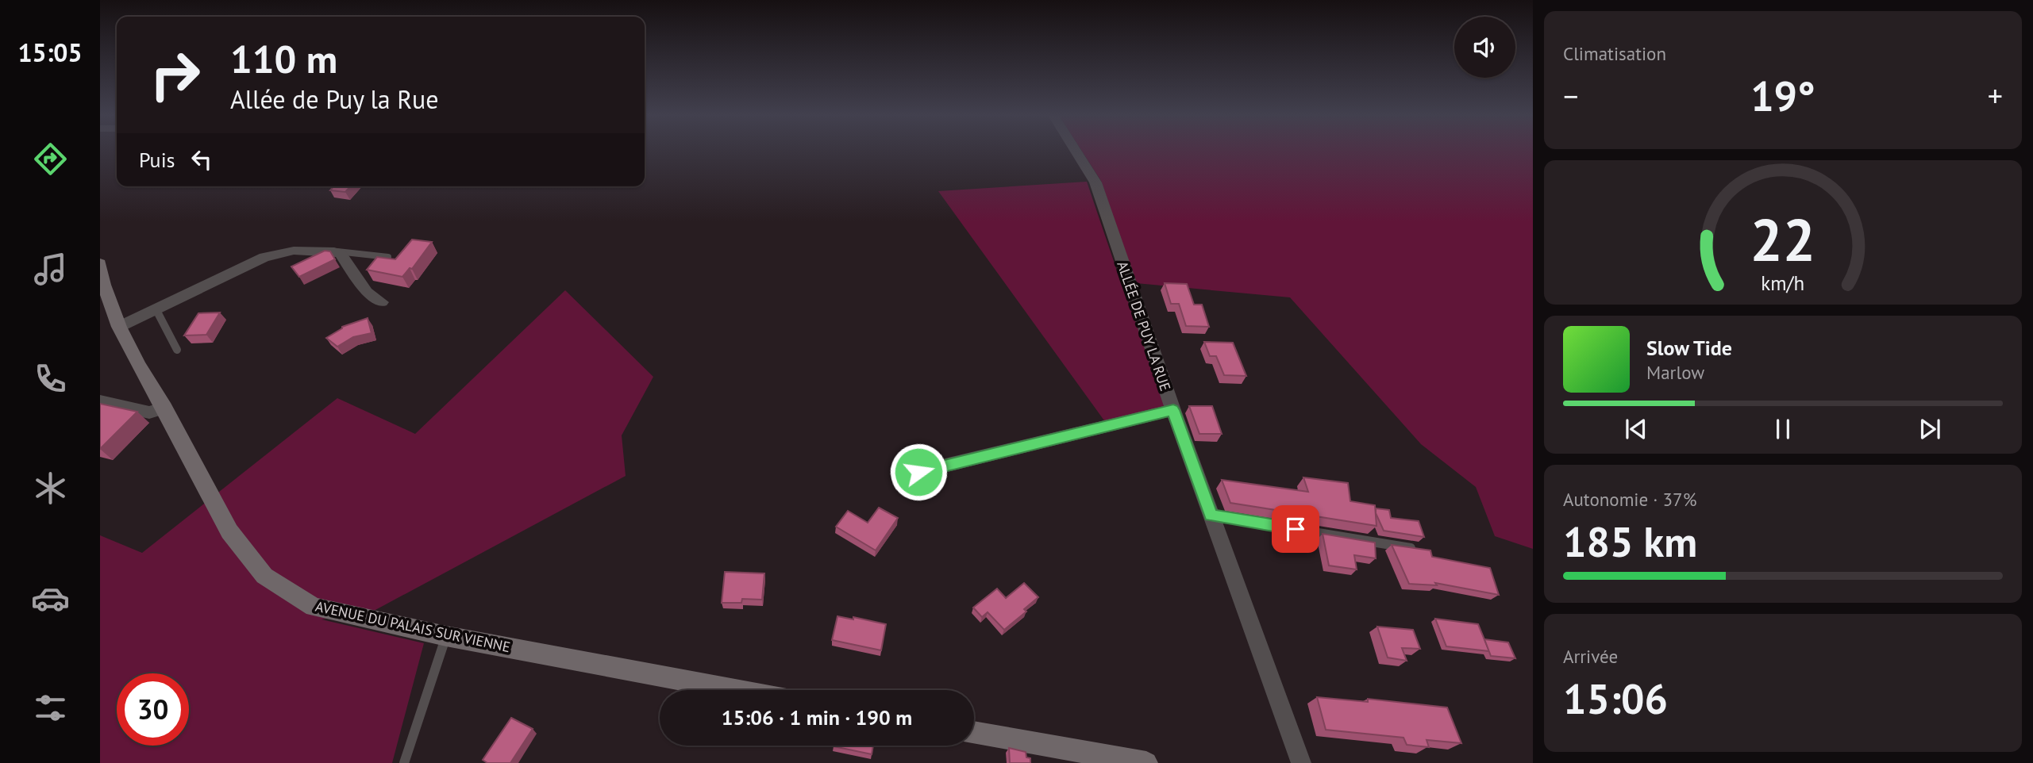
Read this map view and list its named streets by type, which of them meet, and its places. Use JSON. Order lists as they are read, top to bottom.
{
  "streets": {
    "main road": ["AVENUE DU PALAIS SUR VIENNE"],
    "street": ["ALLÉE DE PUY LA RUE"]
  },
  "page": {
    "tabs": "15:05",
    "tile": [
      "Climatisation",
      ["Autonomie · 37%", "185 km"],
      ["Arrivée", "15:06"]
    ],
    "turn": ["110 m", "Allée de Puy la Rue"],
    "heat": ["−", "19°", "+"],
    "then": "Puis",
    "song": ["Slow Tide", "Marlow"],
    "limit": "30",
    "trip": "15:06 · 1 min · 190 m",
    "gauge": ["22", "km/h"]
  }
}
